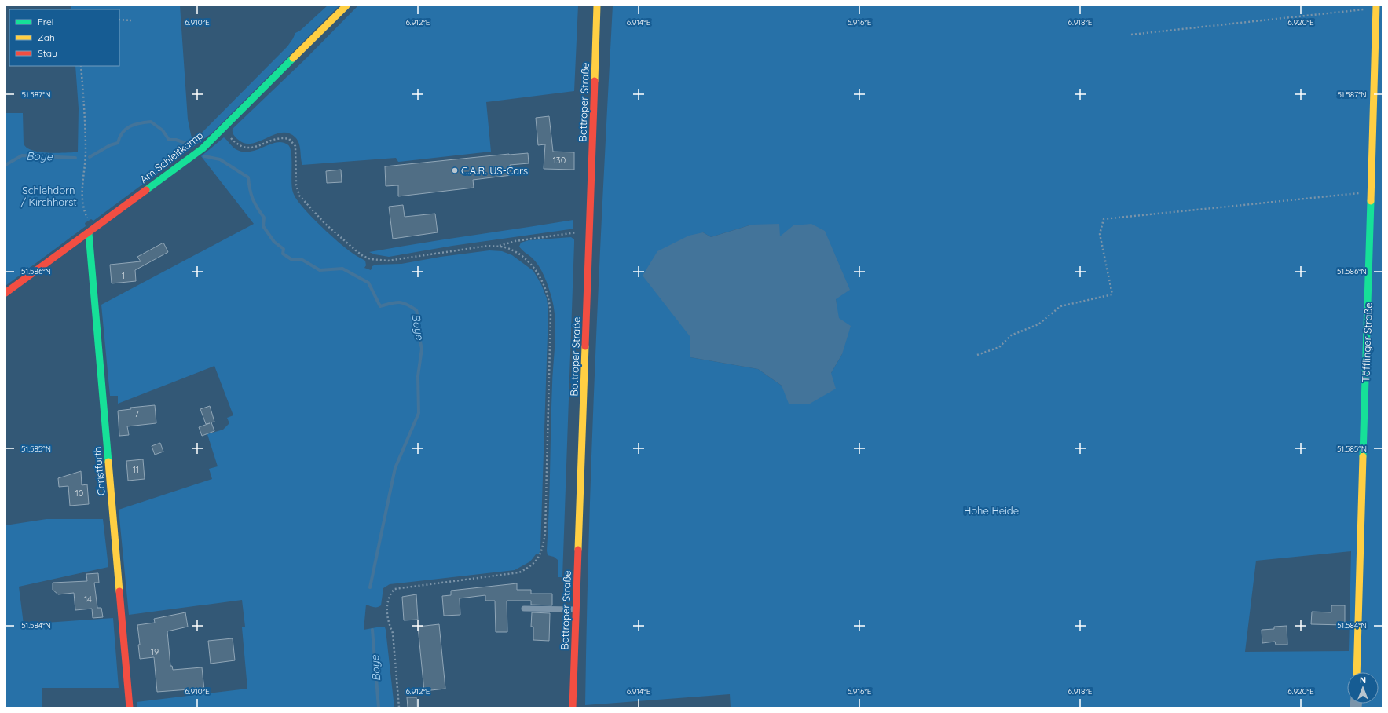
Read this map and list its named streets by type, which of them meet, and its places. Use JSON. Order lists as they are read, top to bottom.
{
  "streets": {
    "street": [
      "Bottroper Straße",
      "Am Schleitkamp",
      "Töfflinger Straße",
      "Christfurth"
    ]
  },
  "crossings": [
    ["Am Schleitkamp", "Christfurth"]
  ],
  "water": ["Boye"],
  "parks": ["Schlehdorn / Kirchhorst", "Hohe Heide"],
  "places": ["C.A.R. US-Cars"],
  "house_numbers": [
    "130",
    "1",
    "7",
    "11",
    "10",
    "14",
    "19"
  ],
  "legend": ["Frei", "Zäh", "Stau"],
  "north": "top",
  "coordinates": [
    "6.910°E",
    "6.912°E",
    "6.914°E",
    "6.916°E",
    "6.918°E",
    "6.920°E",
    "51.587°N",
    "51.586°N",
    "51.585°N",
    "51.584°N"
  ]
}
